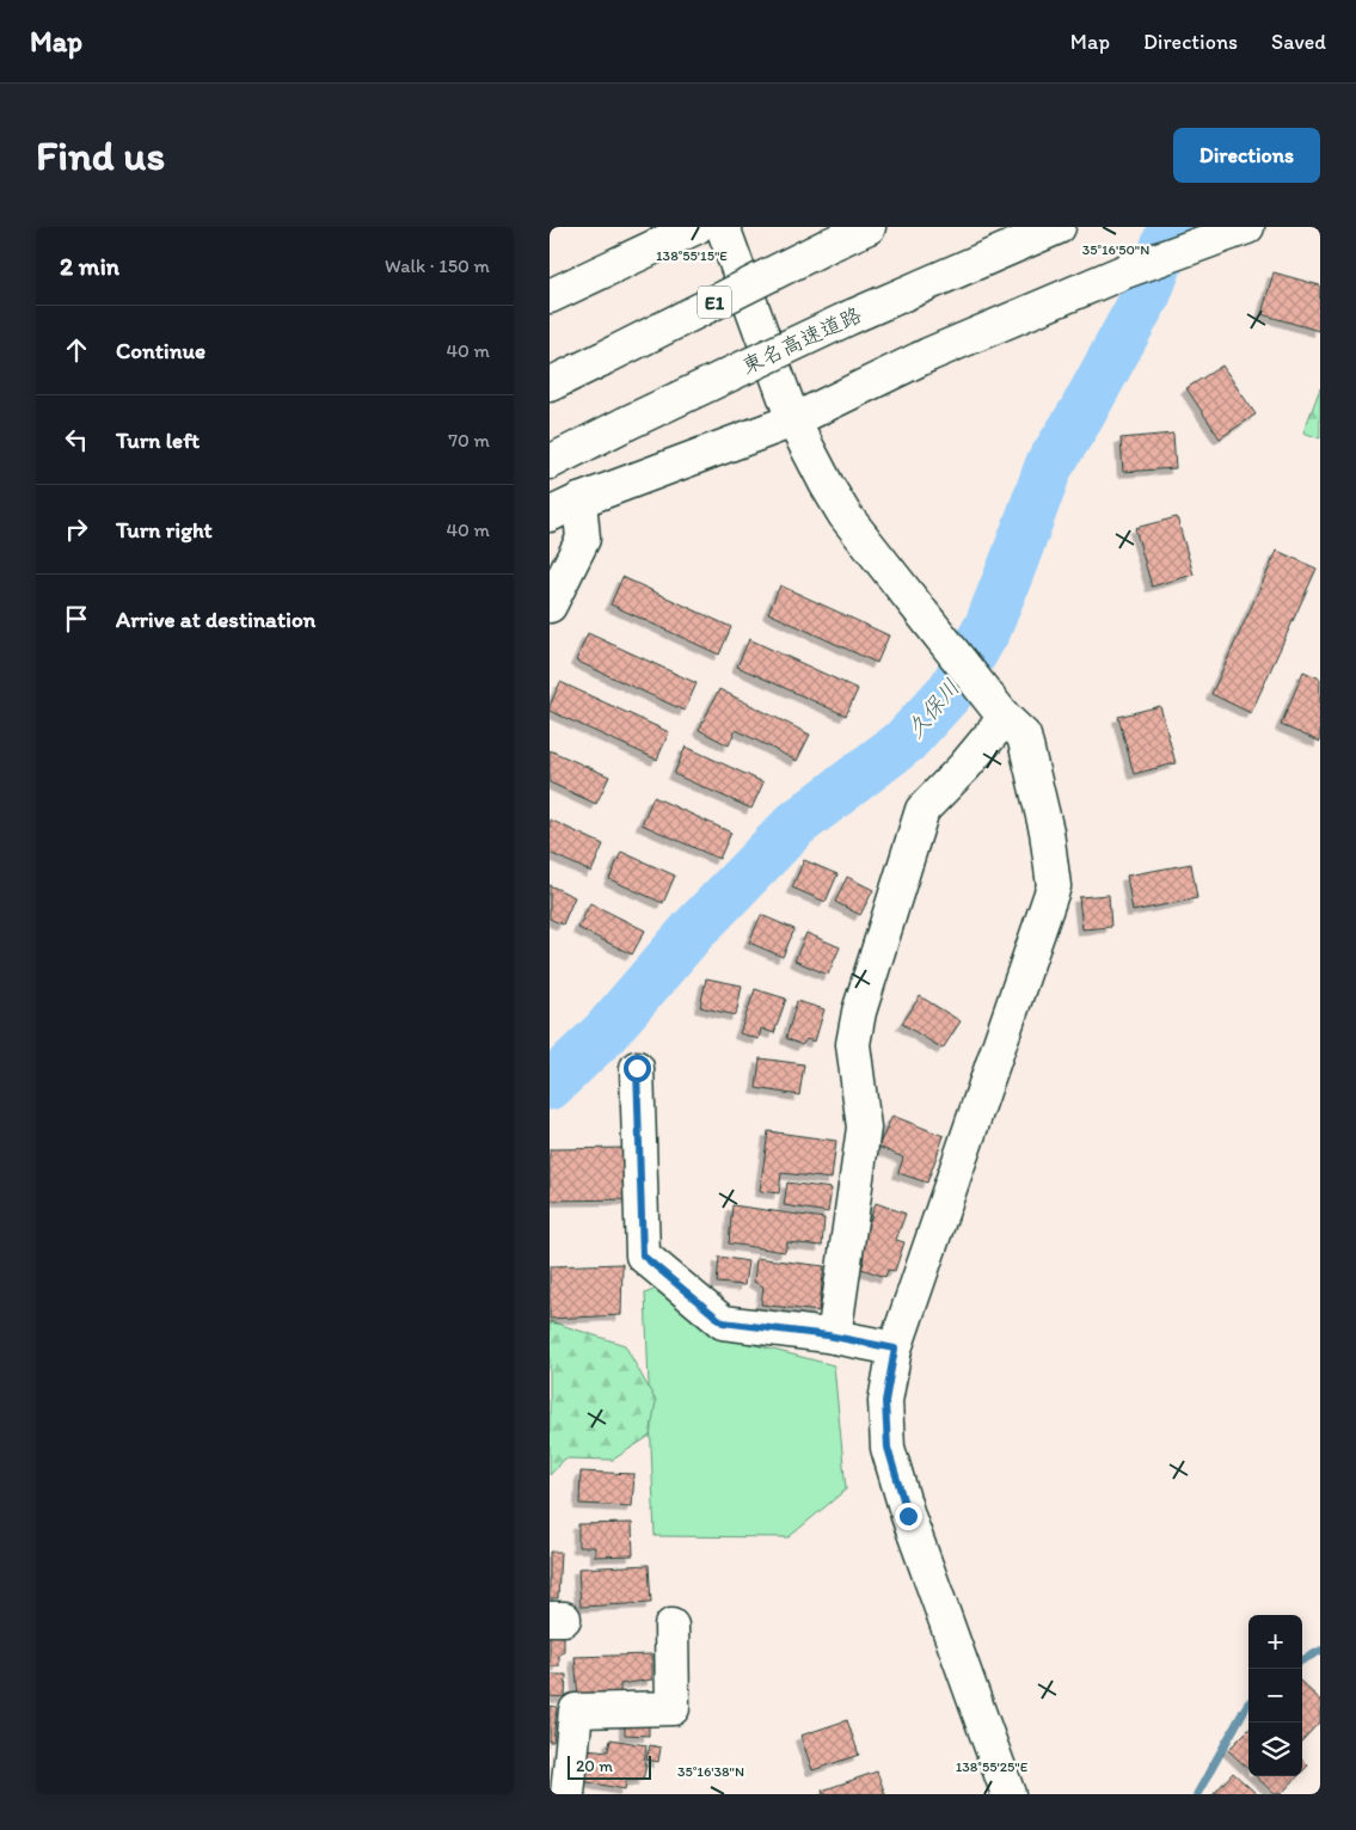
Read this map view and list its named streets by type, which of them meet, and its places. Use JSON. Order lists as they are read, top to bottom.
{
  "streets": {
    "main road": ["E1", "東名高速道路"]
  },
  "water": ["久保川"],
  "scale_bar": "20 m",
  "page": {
    "header": "Map",
    "nav": ["Map", "Directions", "Saved"],
    "buttons": "Directions",
    "title": "Find us",
    "heading": ["2 min", "Walk · 150 m"],
    "list": [
      ["Continue", "40 m"],
      ["Turn left", "70 m"],
      ["Turn right", "40 m"],
      "Arrive at destination"
    ],
    "map_buttons": ["+", "−"],
    "scale": "20 m"
  },
  "coordinates": [
    "35°16'50\"N",
    "138°55'15\"E",
    "138°55'25\"E",
    "35°16'38\"N"
  ]
}
